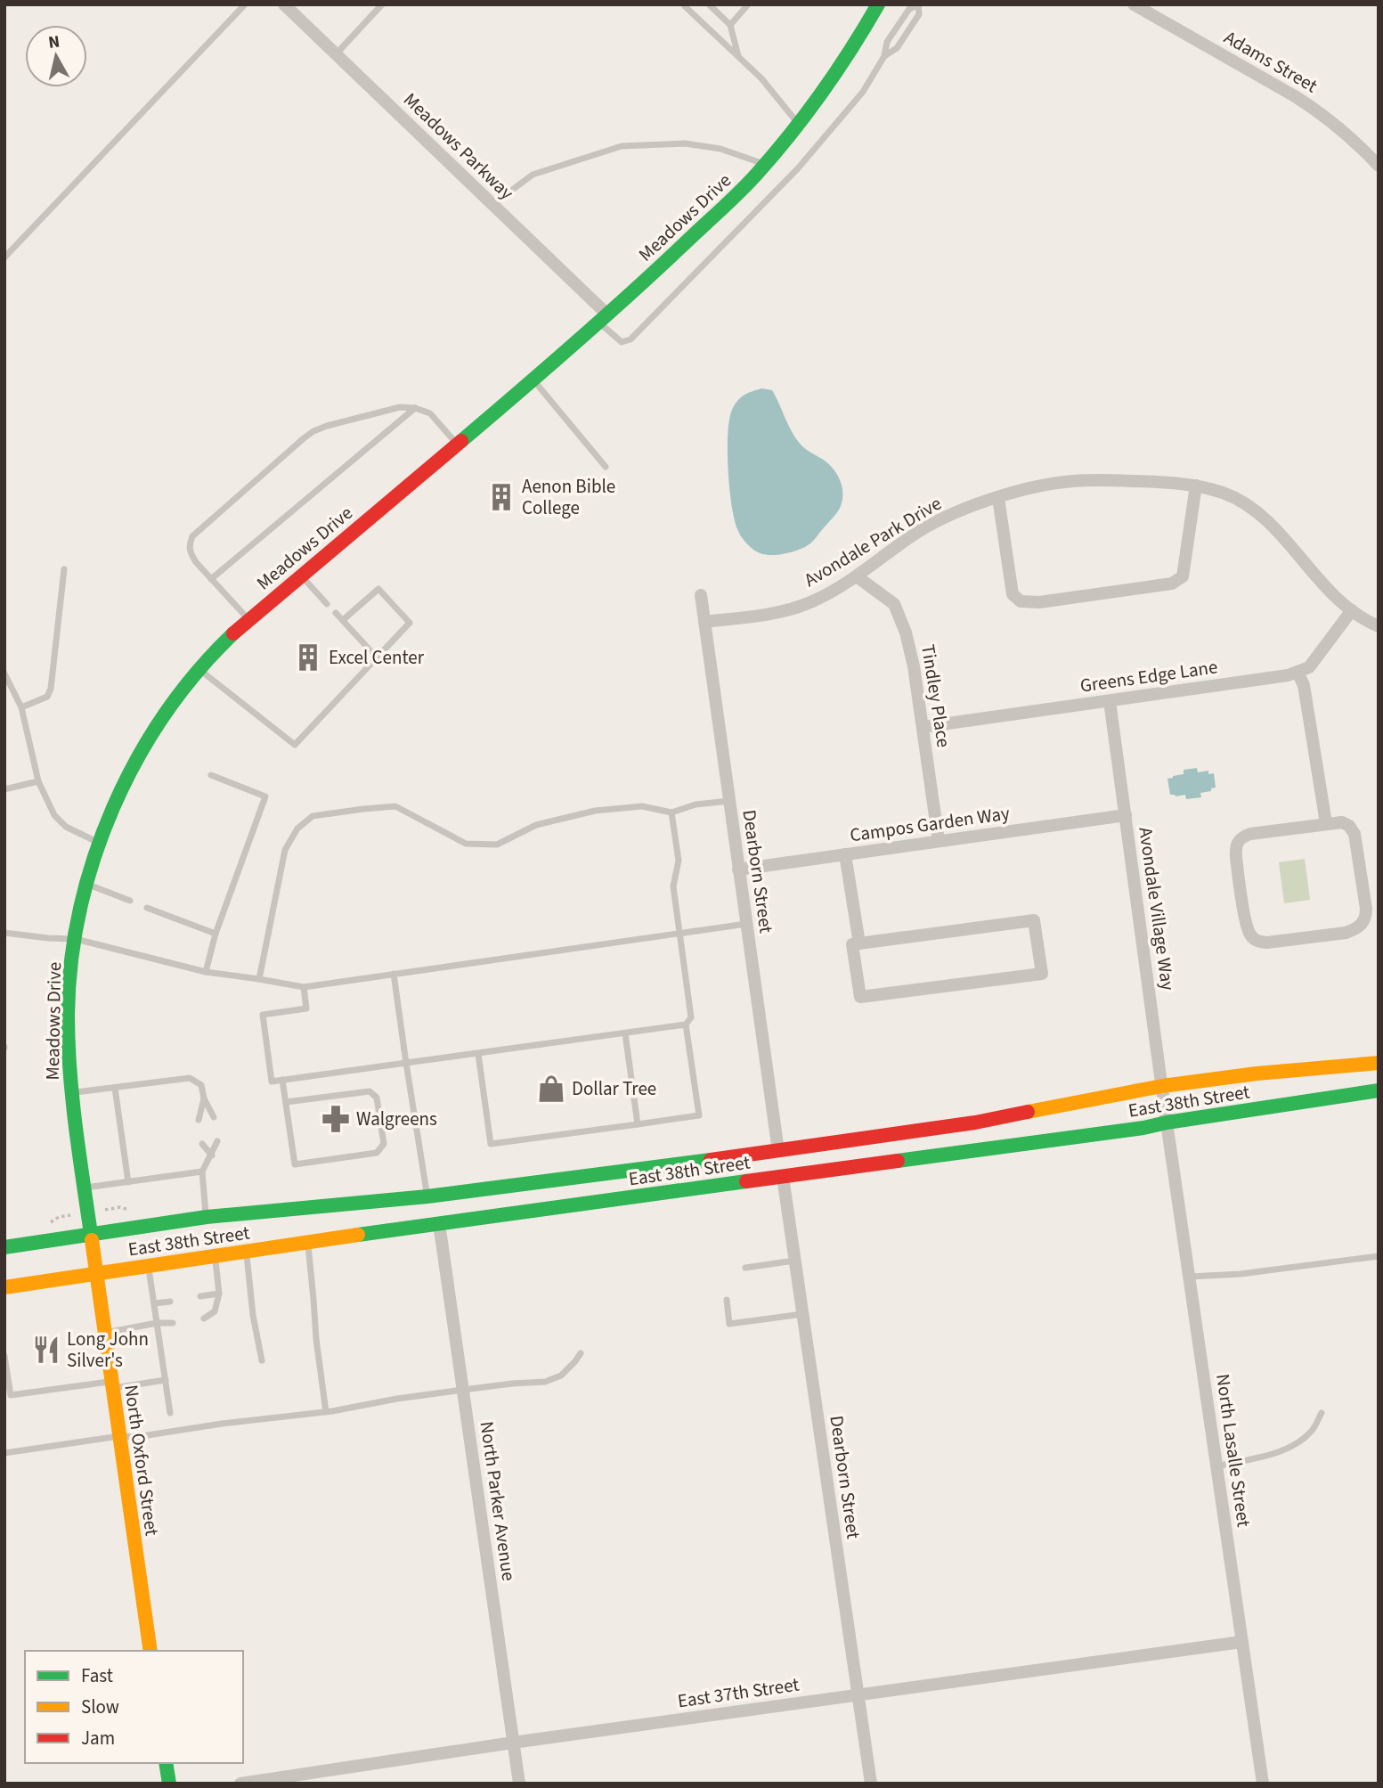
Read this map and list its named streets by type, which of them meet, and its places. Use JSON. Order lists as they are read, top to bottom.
{
  "streets": {
    "main road": ["Meadows Drive", "East 38th Street", "North Oxford Street"],
    "street": [
      "Adams Street",
      "Meadows Parkway",
      "Avondale Park Drive",
      "Greens Edge Lane",
      "Tindley Place",
      "Campos Garden Way",
      "Dearborn Street",
      "Avondale Village Way",
      "North Lasalle Street",
      "North Parker Avenue",
      "East 37th Street"
    ]
  },
  "crossings": [
    ["Meadows Parkway", "Meadows Drive"],
    ["Meadows Drive", "East 38th Street"],
    ["Meadows Drive", "North Oxford Street"],
    ["Avondale Park Drive", "Tindley Place"],
    ["Avondale Park Drive", "Dearborn Street"],
    ["Greens Edge Lane", "Tindley Place"],
    ["Greens Edge Lane", "Avondale Village Way"],
    ["Tindley Place", "Campos Garden Way"],
    ["Campos Garden Way", "Dearborn Street"],
    ["Campos Garden Way", "Avondale Village Way"],
    ["Dearborn Street", "East 38th Street"],
    ["Dearborn Street", "East 37th Street"],
    ["Avondale Village Way", "East 38th Street"],
    ["Avondale Village Way", "North Lasalle Street"],
    ["East 38th Street", "North Lasalle Street"],
    ["East 38th Street", "North Oxford Street"],
    ["East 38th Street", "North Parker Avenue"],
    ["North Lasalle Street", "East 37th Street"],
    ["North Parker Avenue", "East 37th Street"]
  ],
  "places": {
    "building": ["Aenon Bible College", "Excel Center"],
    "shop": ["Dollar Tree"],
    "pharmacy": ["Walgreens"],
    "restaurant": ["Long John Silver's"]
  },
  "legend": ["Fast", "Slow", "Jam"],
  "north": "top"
}
